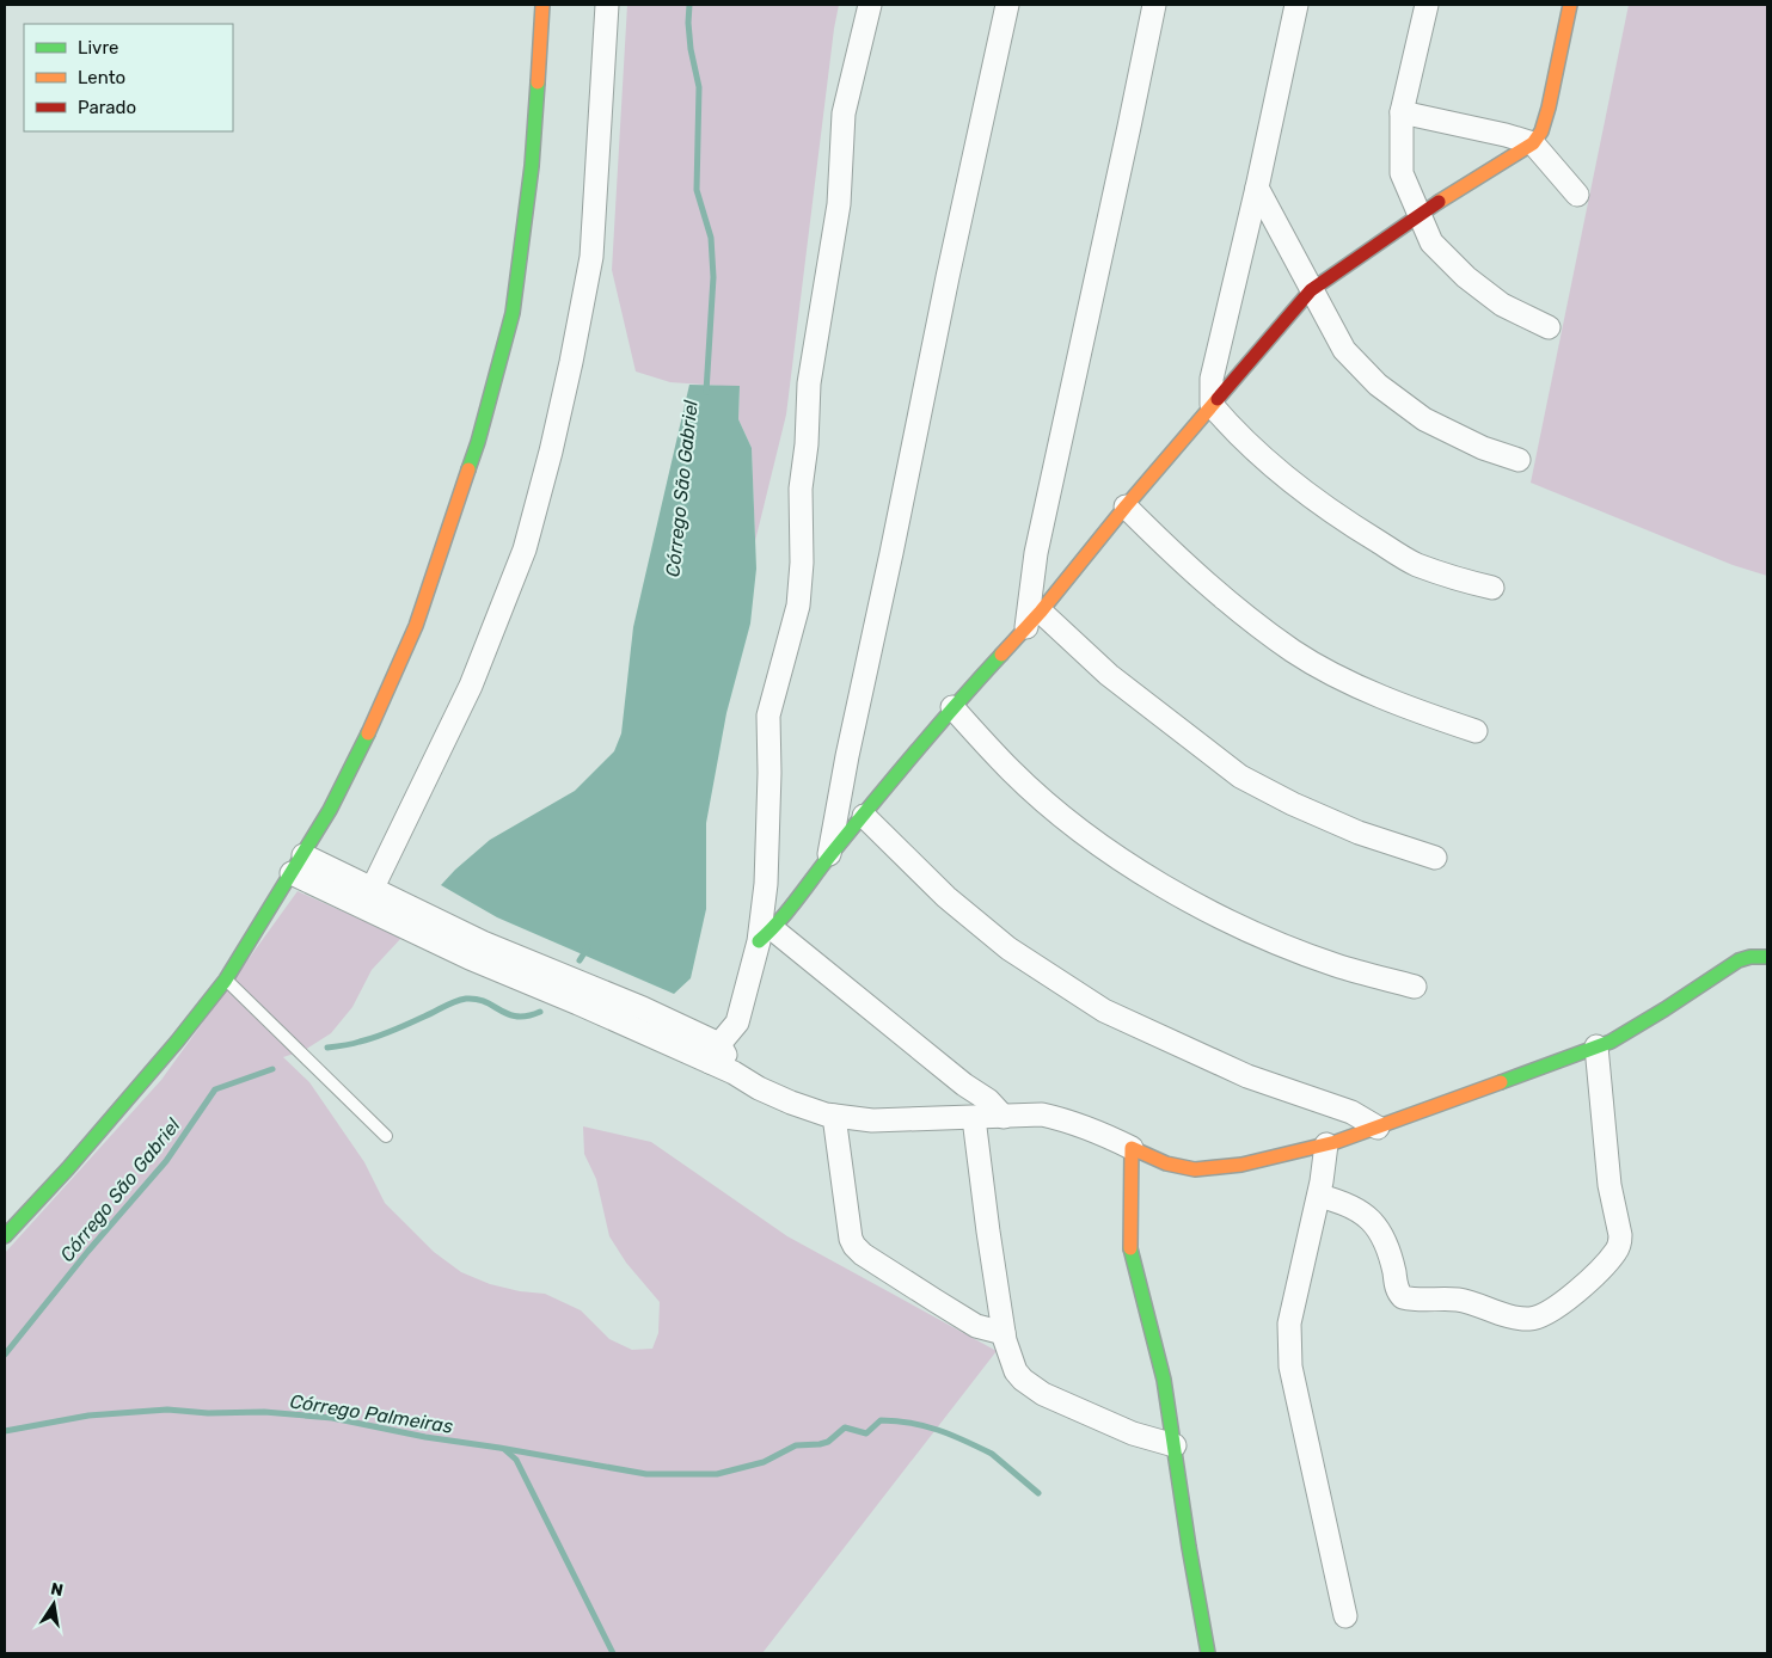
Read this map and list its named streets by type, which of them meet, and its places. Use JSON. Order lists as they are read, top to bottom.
{
  "water": ["Córrego São Gabriel", "Córrego Palmeiras"],
  "legend": ["Livre", "Lento", "Parado"],
  "north": "top"
}
